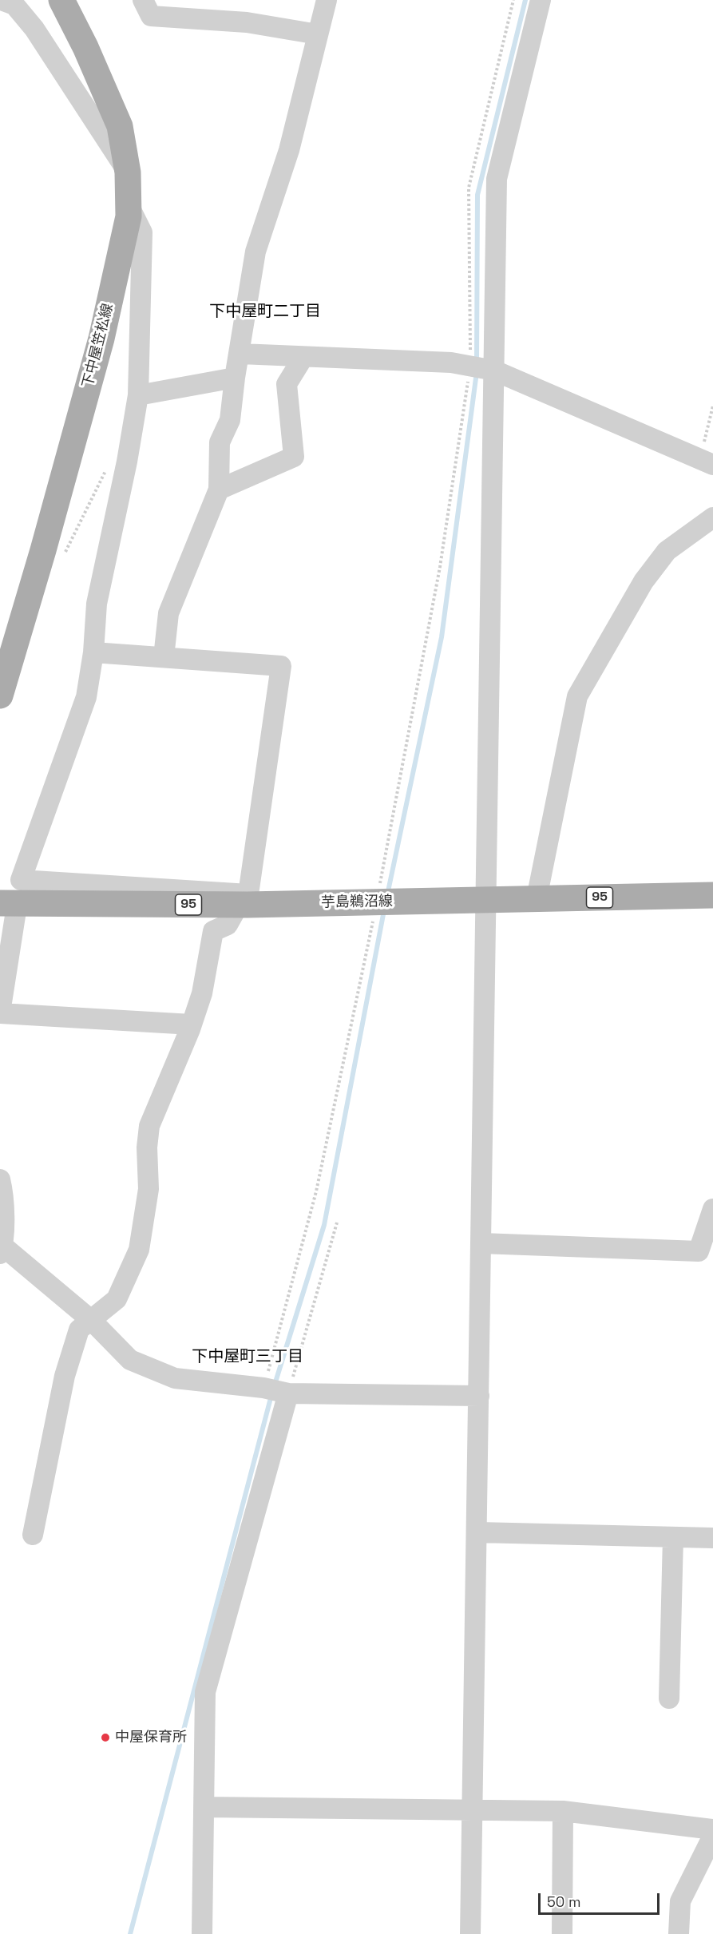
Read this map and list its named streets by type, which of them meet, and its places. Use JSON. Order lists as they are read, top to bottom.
{
  "streets": {
    "main road": ["下中屋笠松線", "95", "芋島鵜沼線"]
  },
  "districts": ["下中屋町二丁目", "下中屋町三丁目"],
  "places": ["中屋保育所"],
  "scale_bar": "50 m"
}
